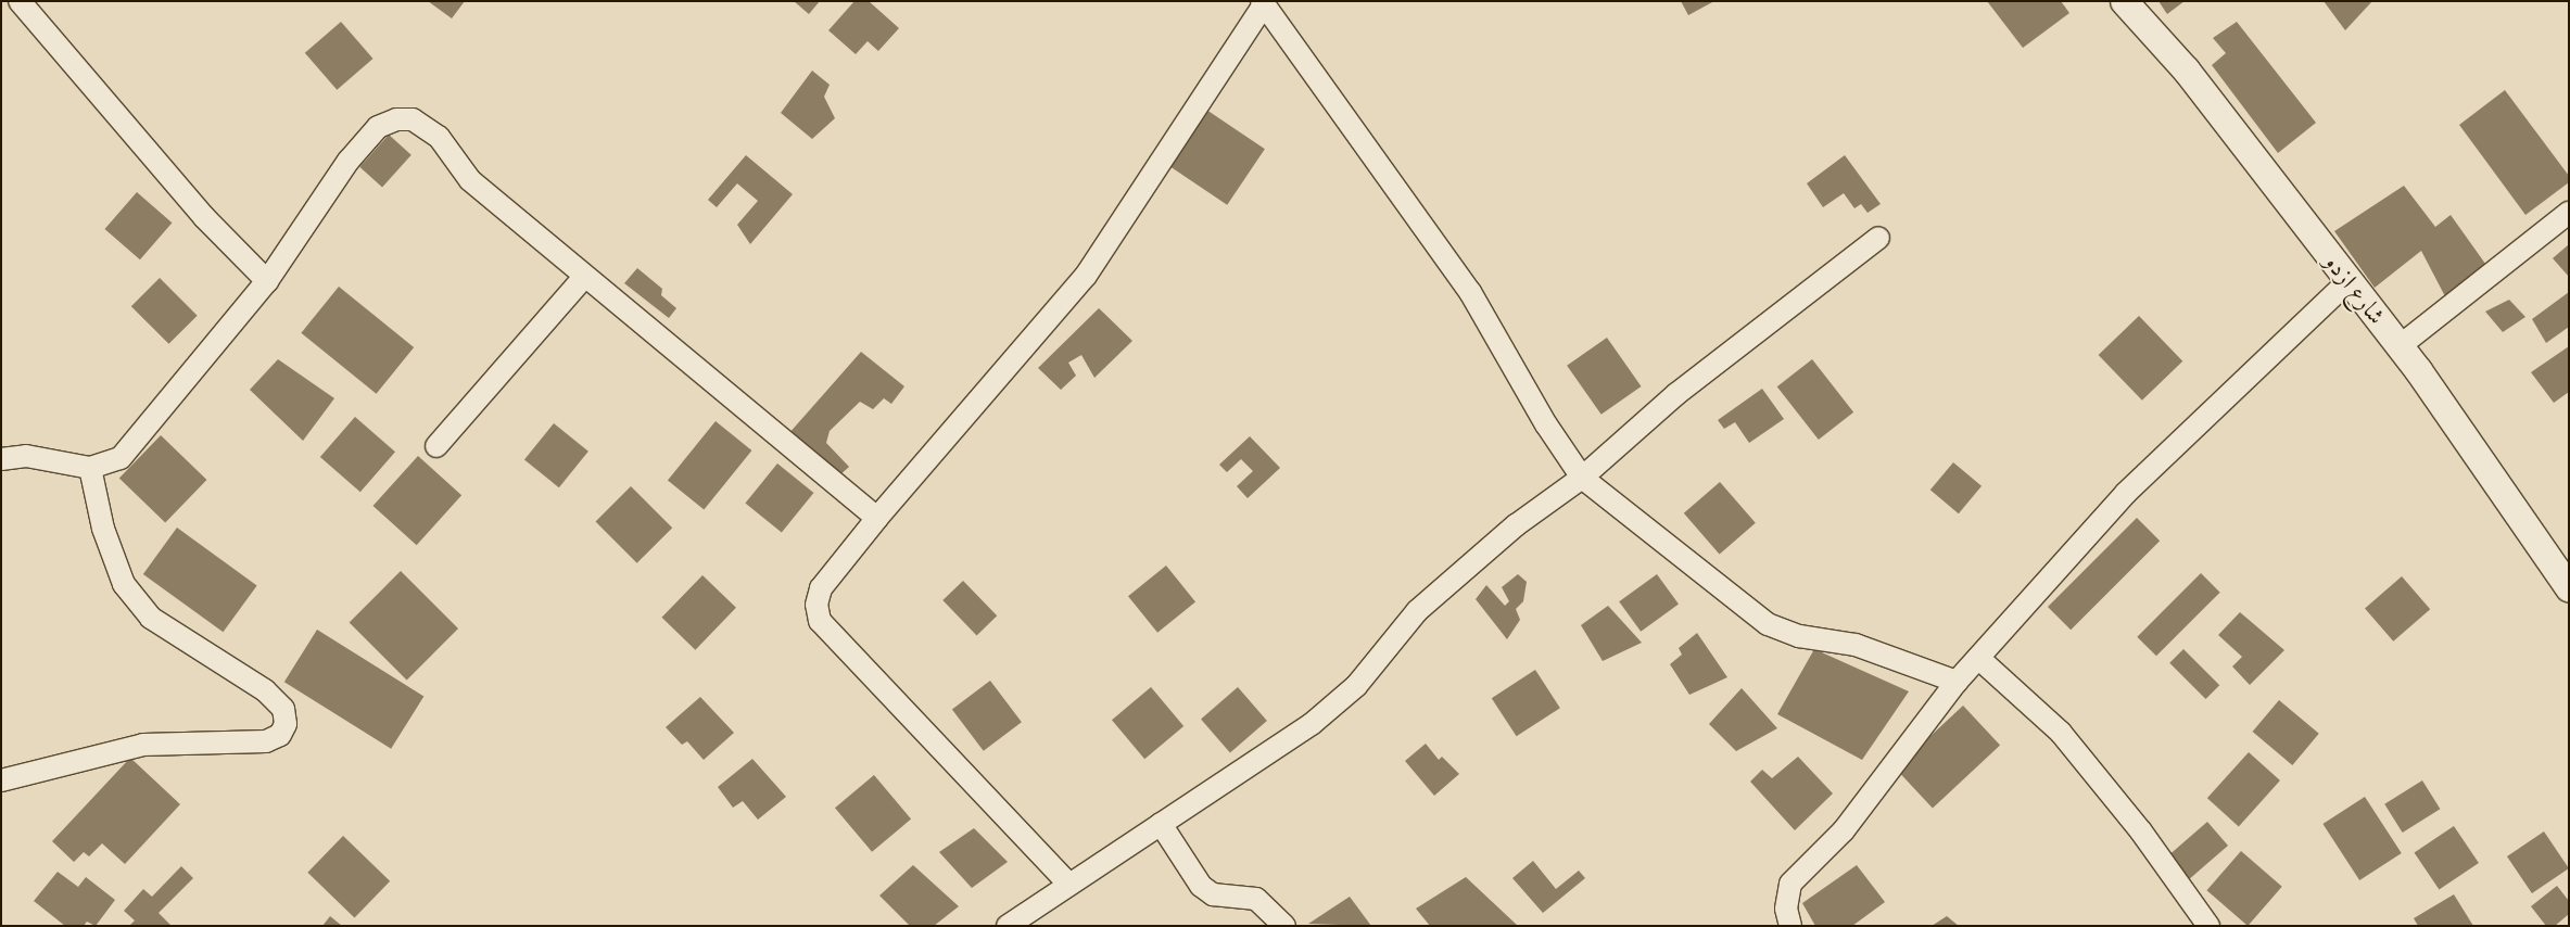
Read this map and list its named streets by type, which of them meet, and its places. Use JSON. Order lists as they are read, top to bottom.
{
  "streets": {
    "street": ["شارع ازدو"]
  }
}
